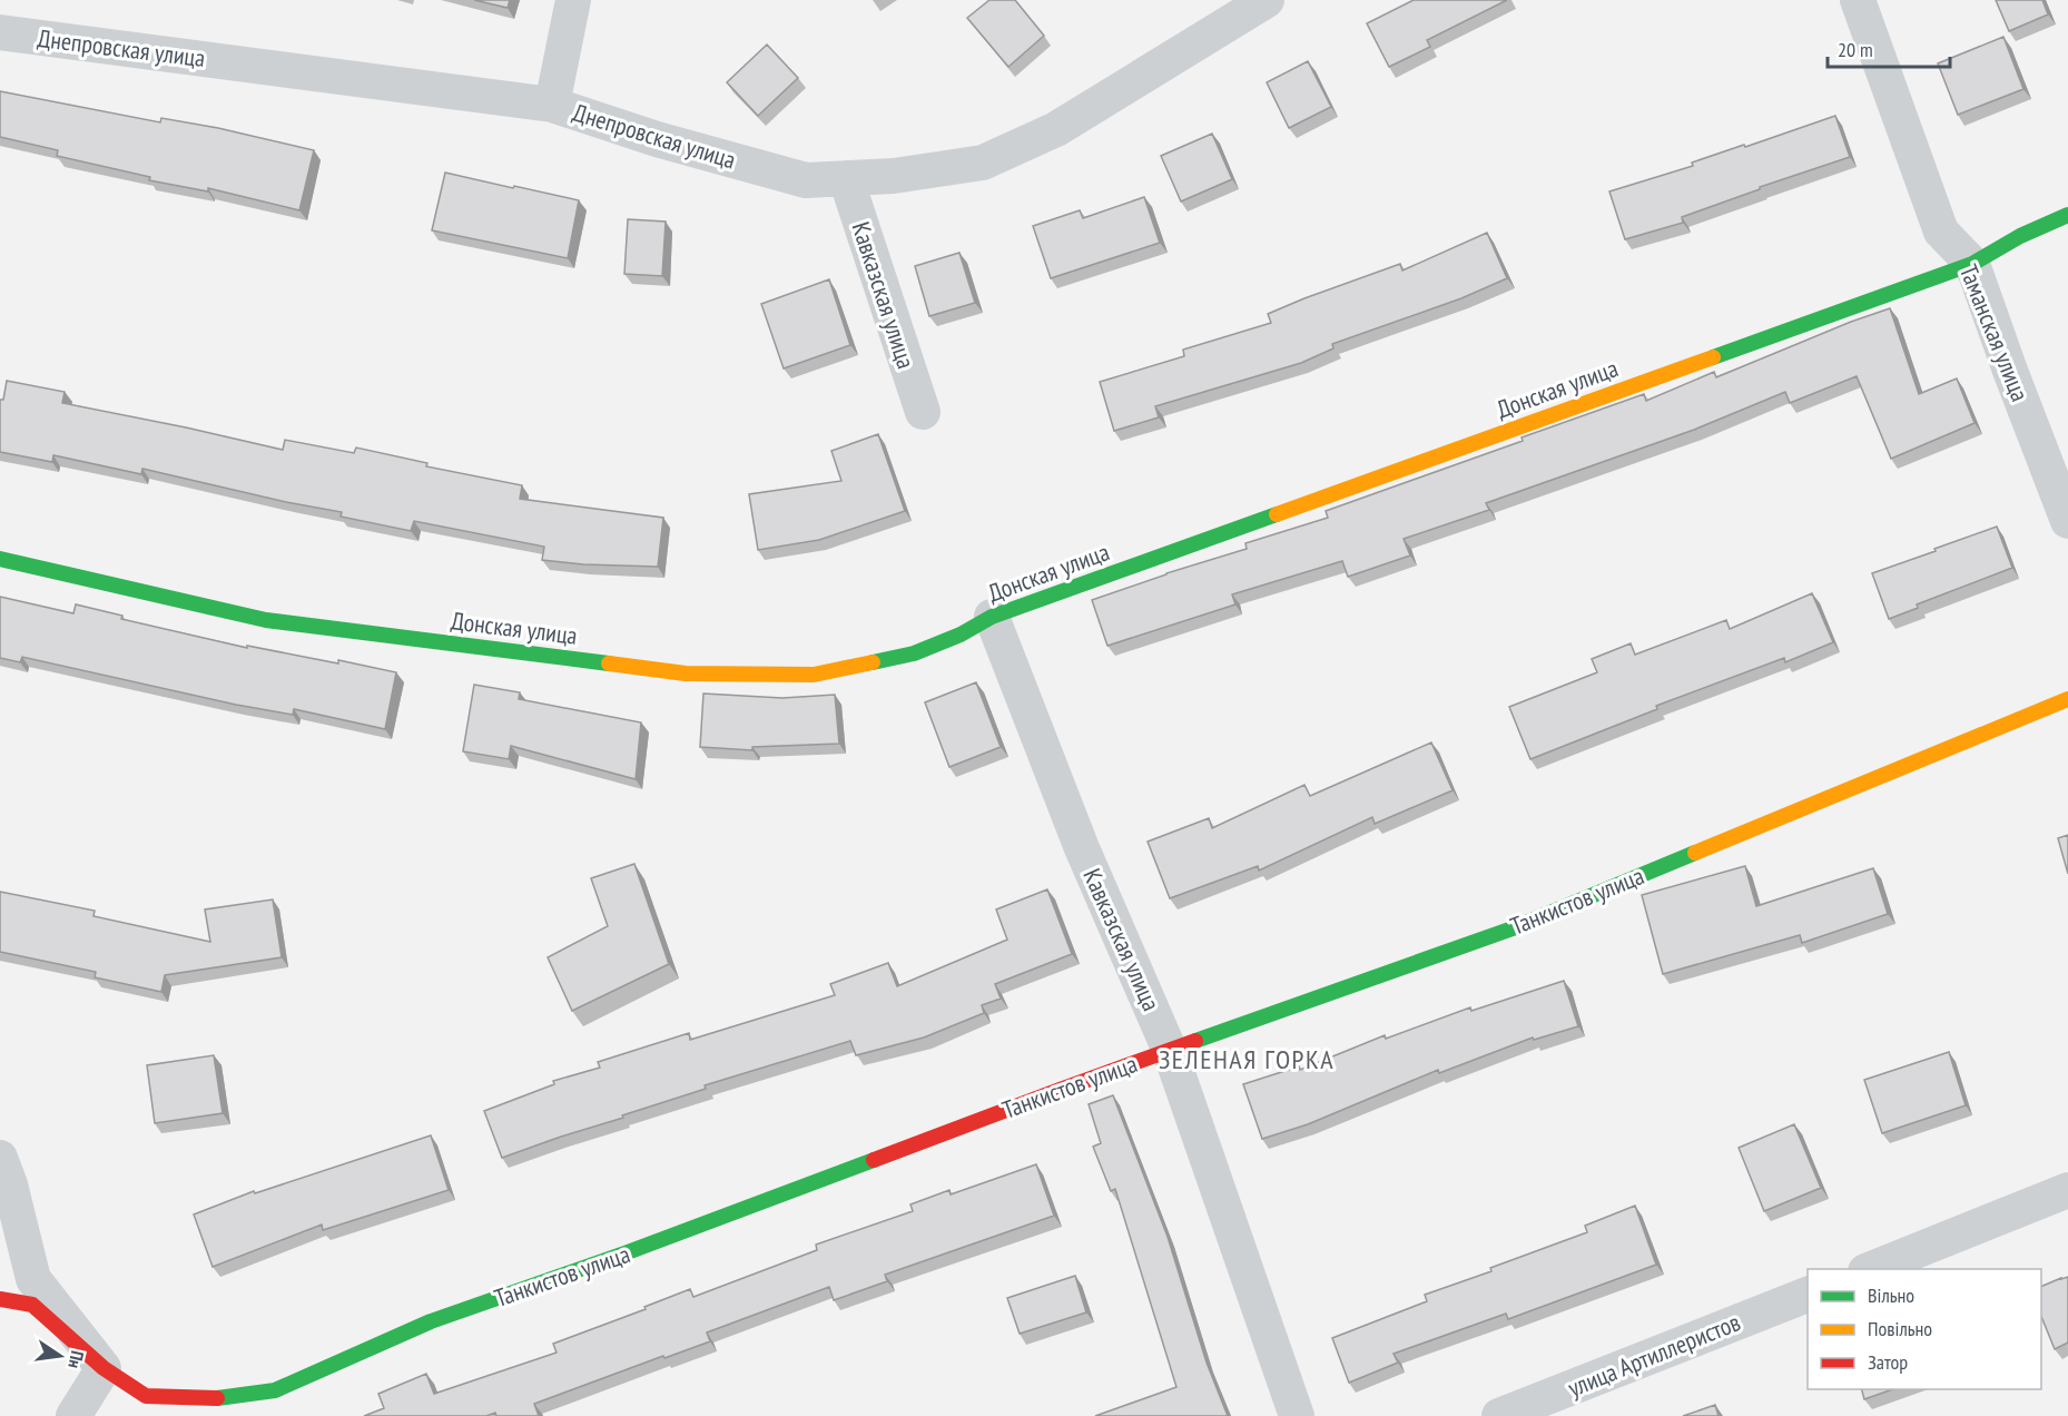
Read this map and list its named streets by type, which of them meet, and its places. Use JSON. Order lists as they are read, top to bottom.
{
  "streets": {
    "street": [
      "Днепровская улица",
      "Кавказская улица",
      "Таманская улица",
      "Донская улица",
      "Танкистов улица",
      "улица Артиллеристов"
    ]
  },
  "crossings": [
    ["Днепровская улица", "Кавказская улица"],
    ["Кавказская улица", "Донская улица"],
    ["Кавказская улица", "Танкистов улица"],
    ["Таманская улица", "Донская улица"]
  ],
  "districts": ["ЗЕЛЕНАЯ ГОРКА"],
  "legend": ["Вільно", "Повільно", "Затор"],
  "scale_bar": "20 m",
  "north": "right"
}
